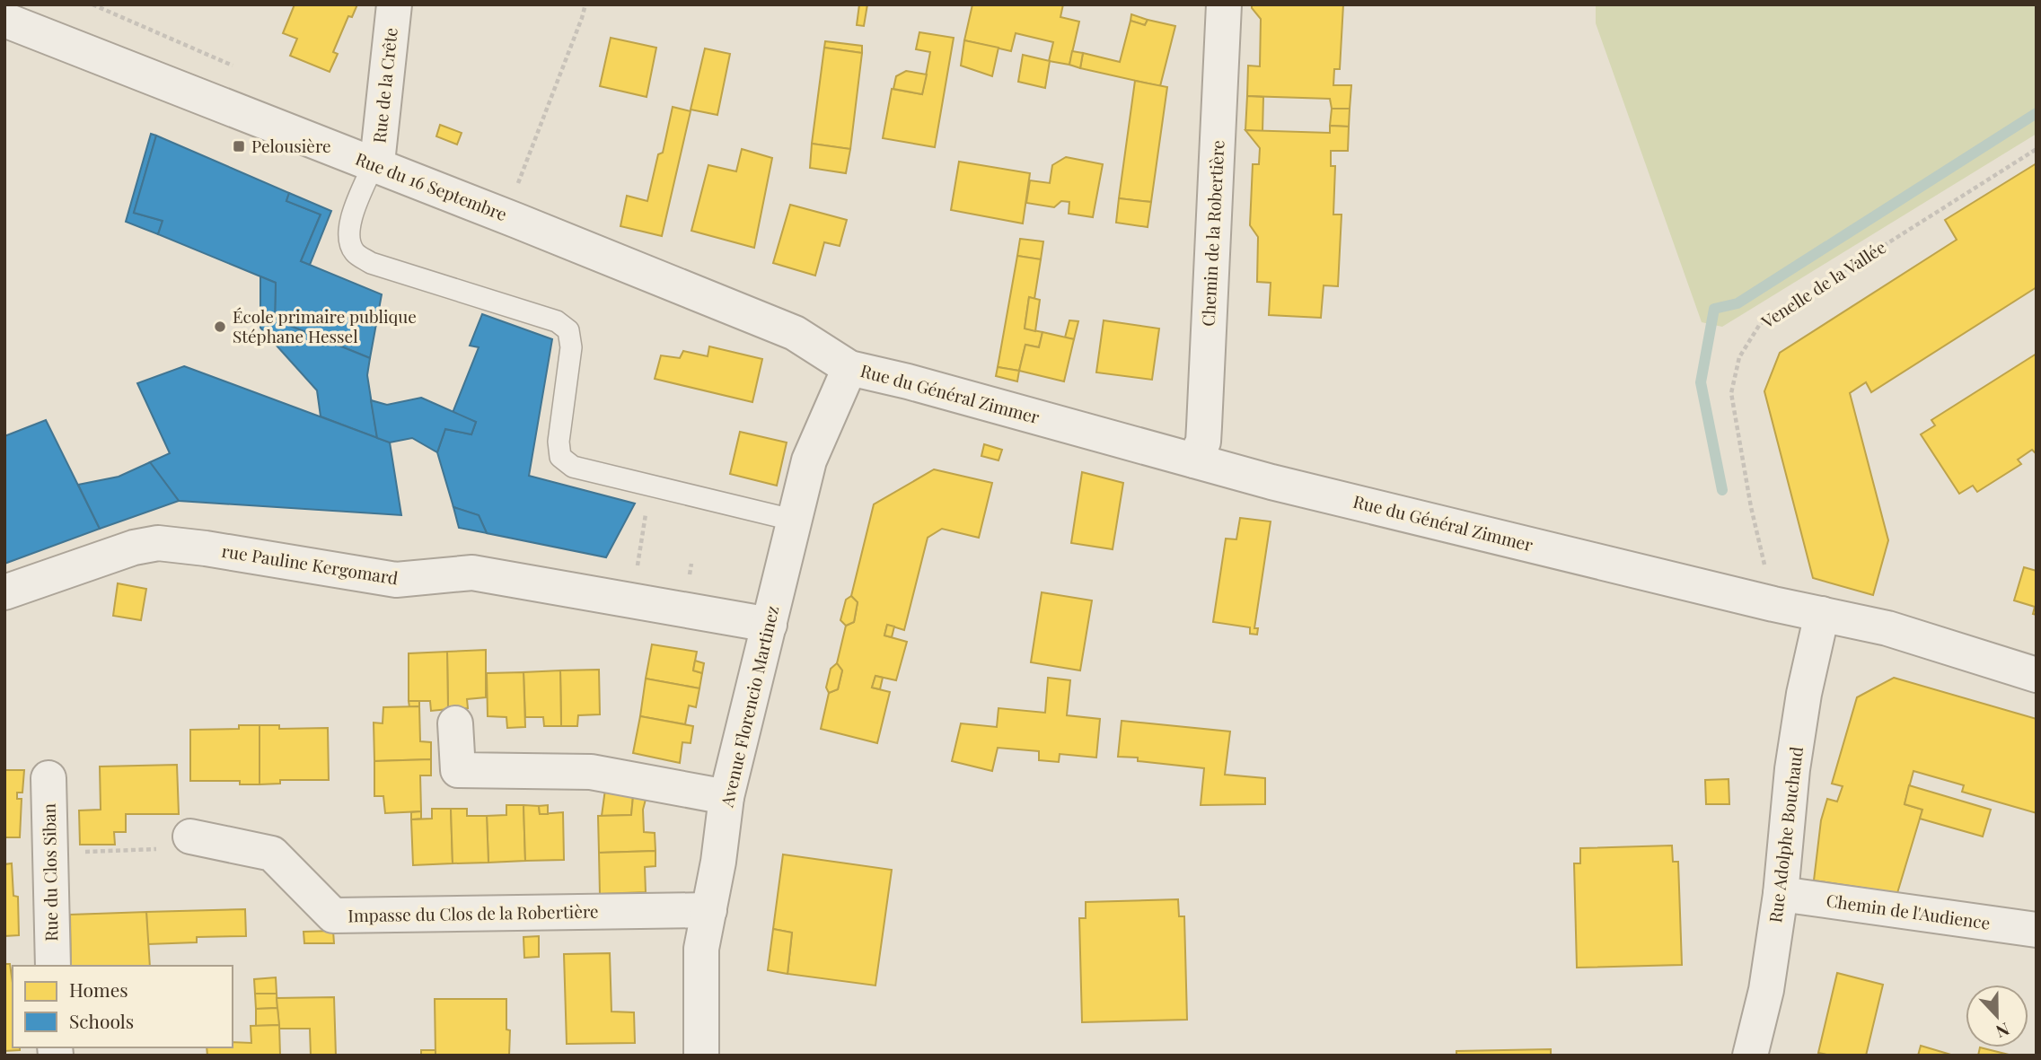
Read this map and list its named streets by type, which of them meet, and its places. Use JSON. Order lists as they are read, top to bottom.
{
  "streets": {
    "street": [
      "Rue de la Crête",
      "Rue du 16 Septembre",
      "Chemin de la Robertière",
      "Rue du Général Zimmer",
      "rue Pauline Kergomard",
      "Avenue Florencio Martinez",
      "Rue Adolphe Bouchaud",
      "Rue du Clos Siban",
      "Chemin de l'Audience",
      "Impasse du Clos de la Robertière"
    ],
    "path": ["Venelle de la Vallée"]
  },
  "crossings": [
    ["Rue de la Crête", "Rue du 16 Septembre"],
    ["Rue du 16 Septembre", "Rue du Général Zimmer"],
    ["Rue du 16 Septembre", "Avenue Florencio Martinez"],
    ["Chemin de la Robertière", "Rue du Général Zimmer"],
    ["Venelle de la Vallée", "Rue du Général Zimmer"],
    ["Rue du Général Zimmer", "Avenue Florencio Martinez"],
    ["Rue du Général Zimmer", "Rue Adolphe Bouchaud"],
    ["rue Pauline Kergomard", "Avenue Florencio Martinez"],
    ["Avenue Florencio Martinez", "Impasse du Clos de la Robertière"],
    ["Rue Adolphe Bouchaud", "Chemin de l'Audience"]
  ],
  "places": {
    "transit": ["Pelousière"],
    "other": ["École primaire publique Stéphane Hessel"]
  },
  "legend": ["Homes", "Schools"],
  "north": "bottom"
}
